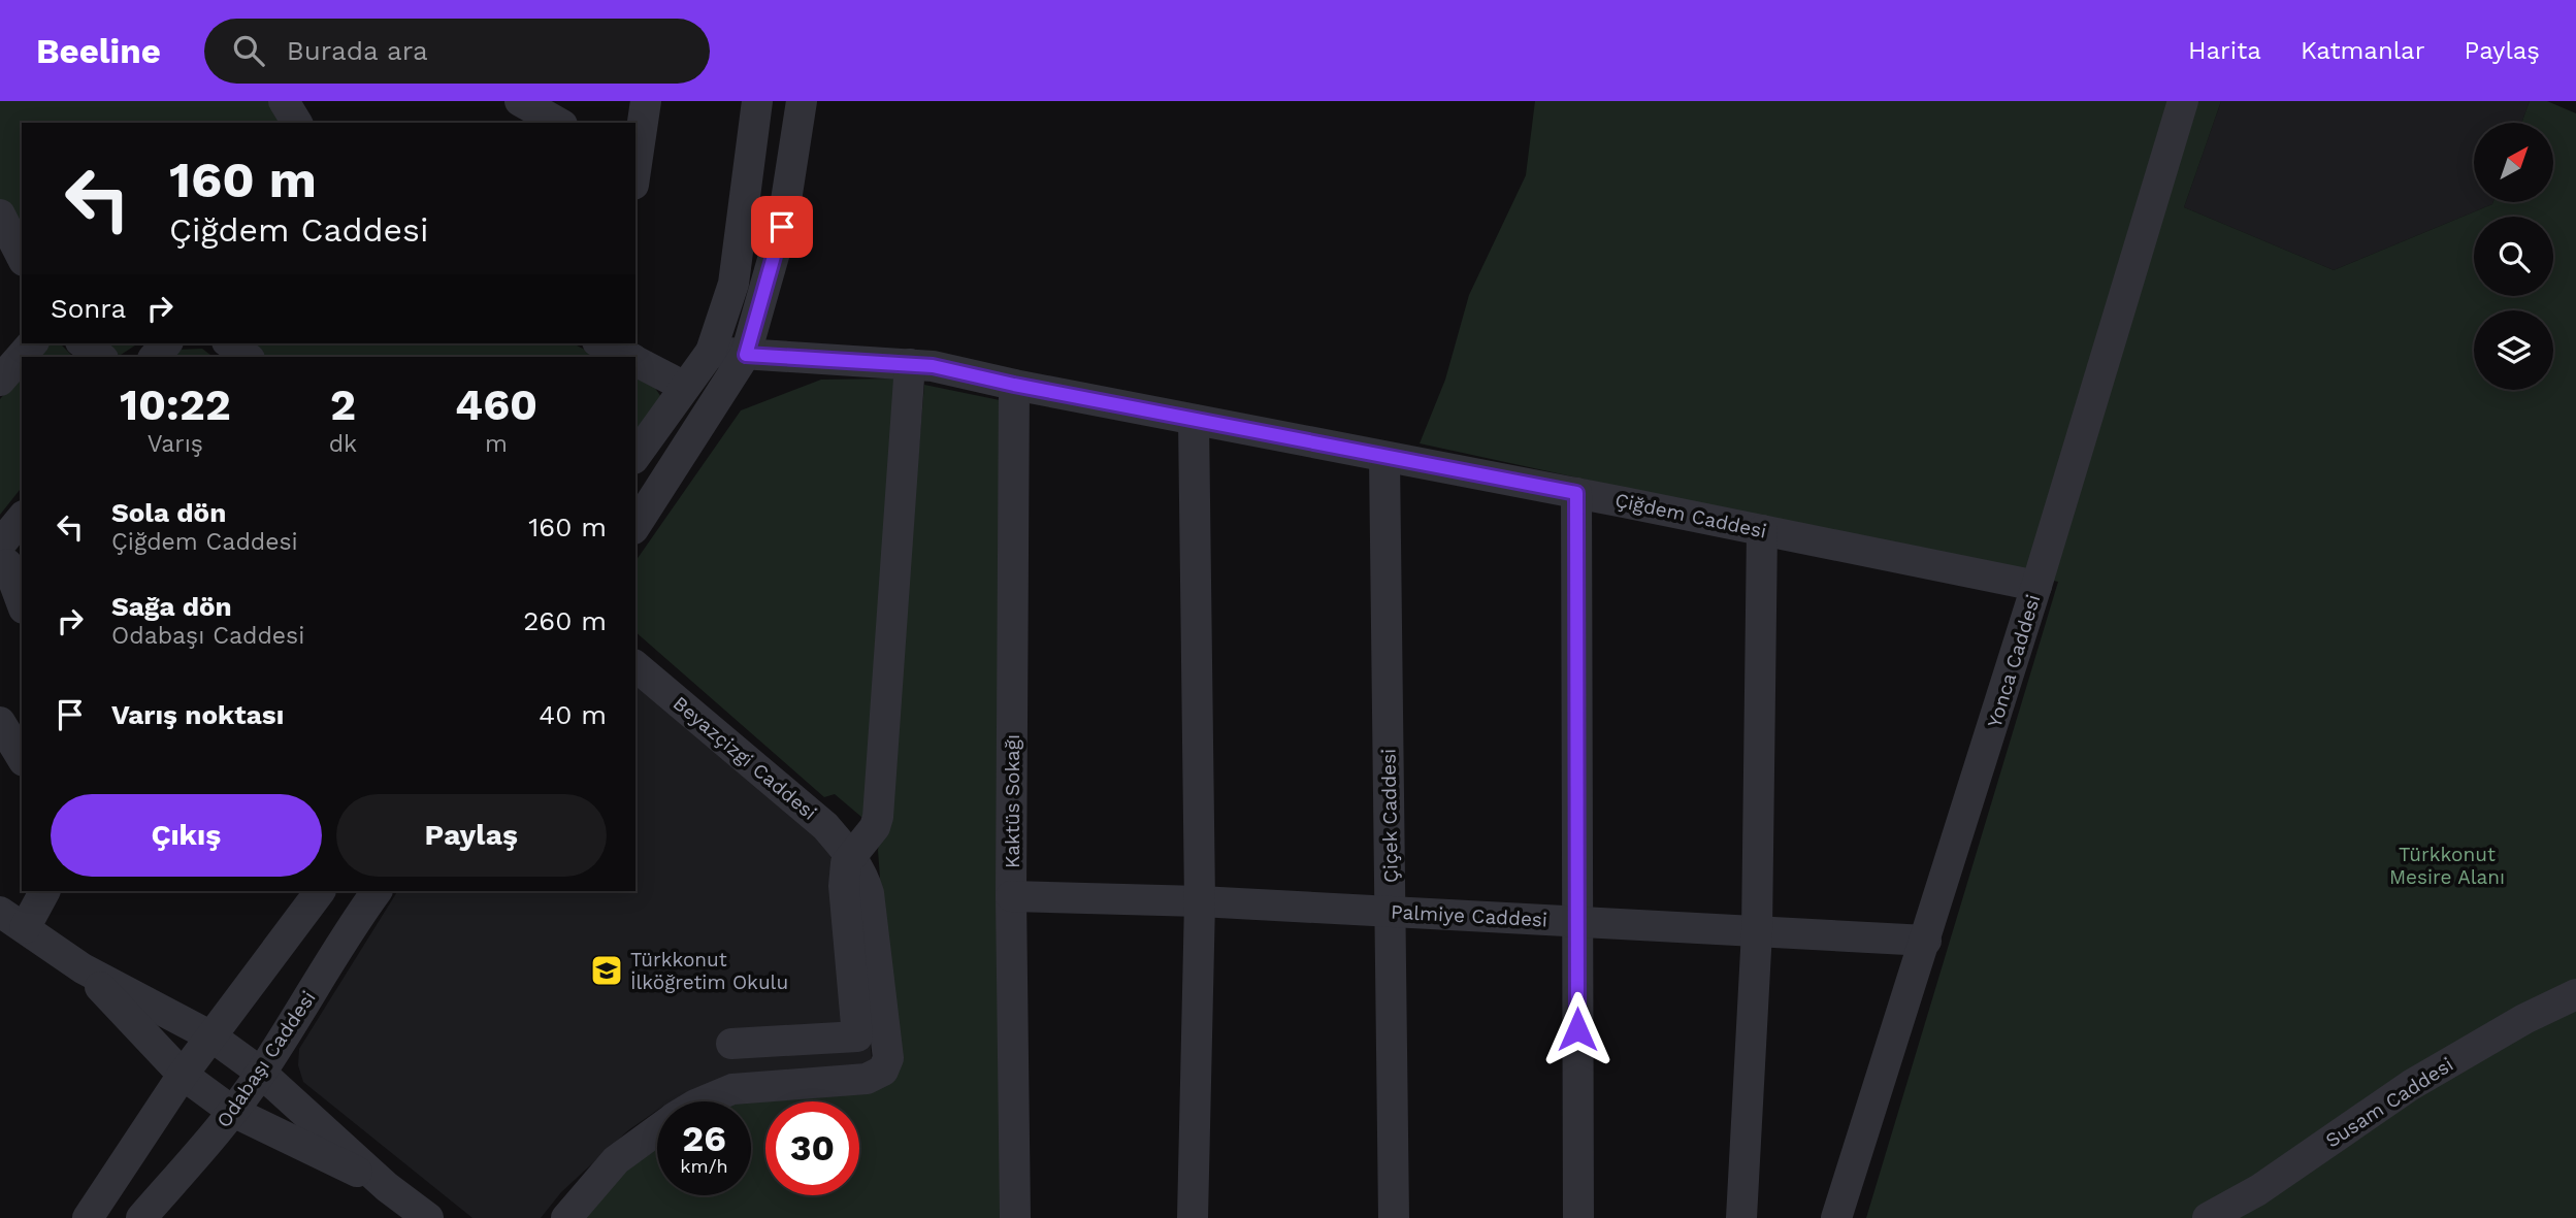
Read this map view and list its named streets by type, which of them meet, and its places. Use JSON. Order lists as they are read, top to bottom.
{
  "streets": {
    "street": [
      "Çiğdem Caddesi",
      "Yonca Caddesi",
      "Beyazçizgi Caddesi",
      "Kaktüs Sokağı",
      "Çiçek Caddesi",
      "Palmiye Caddesi",
      "Odabaşı Caddesi",
      "Susam Caddesi"
    ]
  },
  "crossings": [
    ["Çiğdem Caddesi", "Yonca Caddesi"],
    ["Çiğdem Caddesi", "Kaktüs Sokağı"],
    ["Çiğdem Caddesi", "Çiçek Caddesi"],
    ["Yonca Caddesi", "Palmiye Caddesi"],
    ["Kaktüs Sokağı", "Palmiye Caddesi"],
    ["Çiçek Caddesi", "Palmiye Caddesi"]
  ],
  "parks": ["Türkkonut Mesire Alanı"],
  "places": {
    "school or university": ["Türkkonut İlköğretim Okulu"]
  },
  "north": "top right",
  "page": {
    "header": "Beeline",
    "search": "Burada ara",
    "nav": ["Harita", "Katmanlar", "Paylaş"],
    "turn": ["160 m", "Çiğdem Caddesi"],
    "then": "Sonra",
    "eta": [
      "10:22",
      "Varış",
      "2",
      "dk",
      "460",
      "m"
    ],
    "list": [
      {
        "name": "Sola dön",
        "note": "Çiğdem Caddesi",
        "value": "160 m"
      },
      {
        "name": "Sağa dön",
        "note": "Odabaşı Caddesi",
        "value": "260 m"
      },
      {
        "name": "Varış noktası",
        "value": "40 m"
      }
    ],
    "buttons": ["Çıkış", "Paylaş"],
    "speed": "26 km/h",
    "limit": "30"
  }
}
